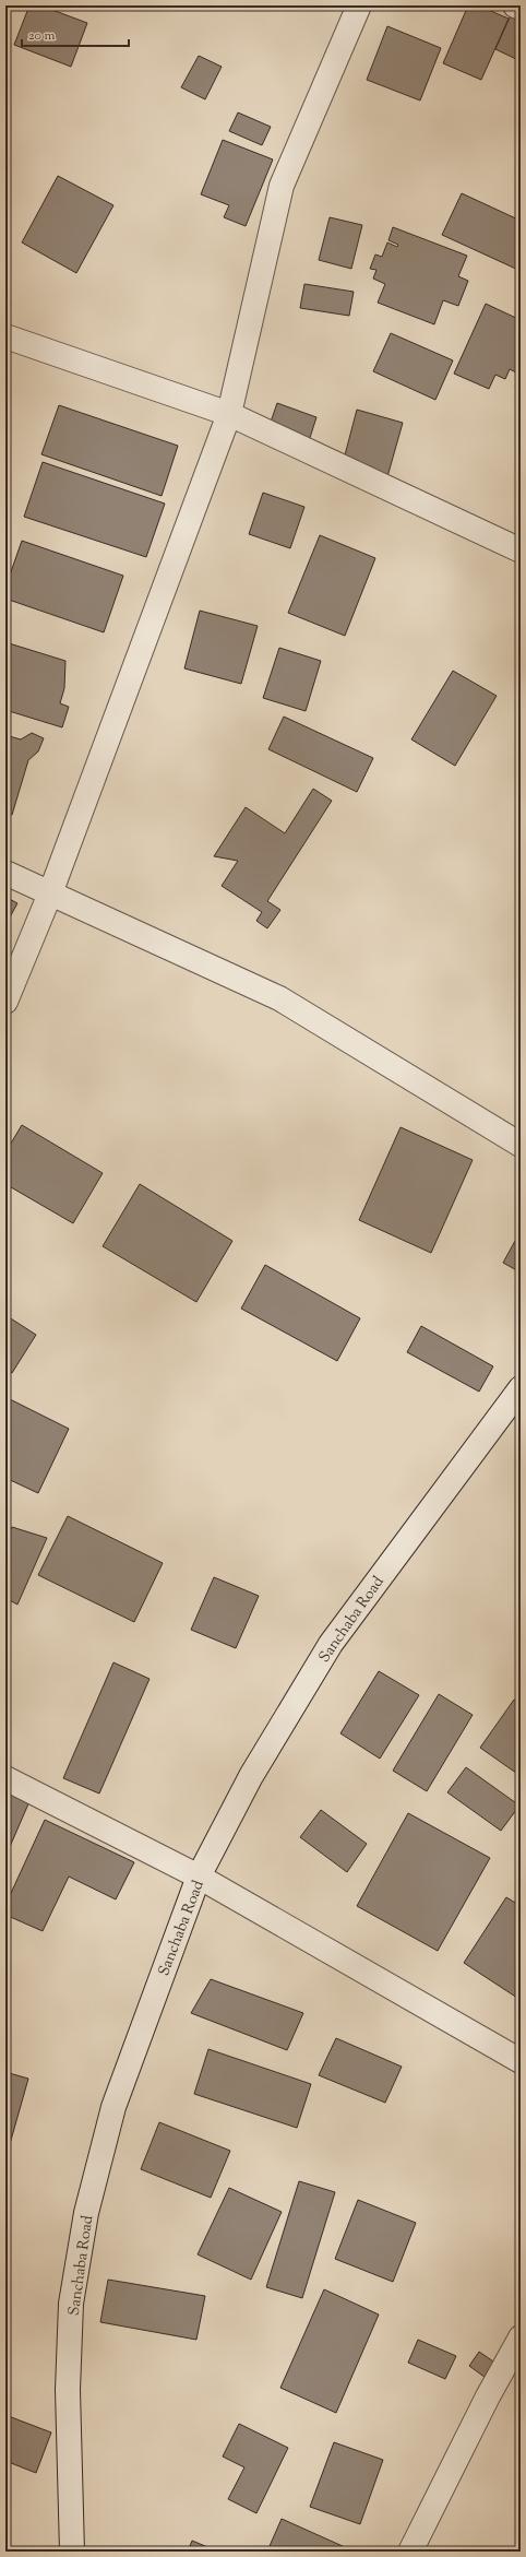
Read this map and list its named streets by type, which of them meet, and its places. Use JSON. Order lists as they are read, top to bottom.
{
  "streets": {
    "street": ["Sanchaba Road"]
  },
  "scale_bar": "20 m"
}
